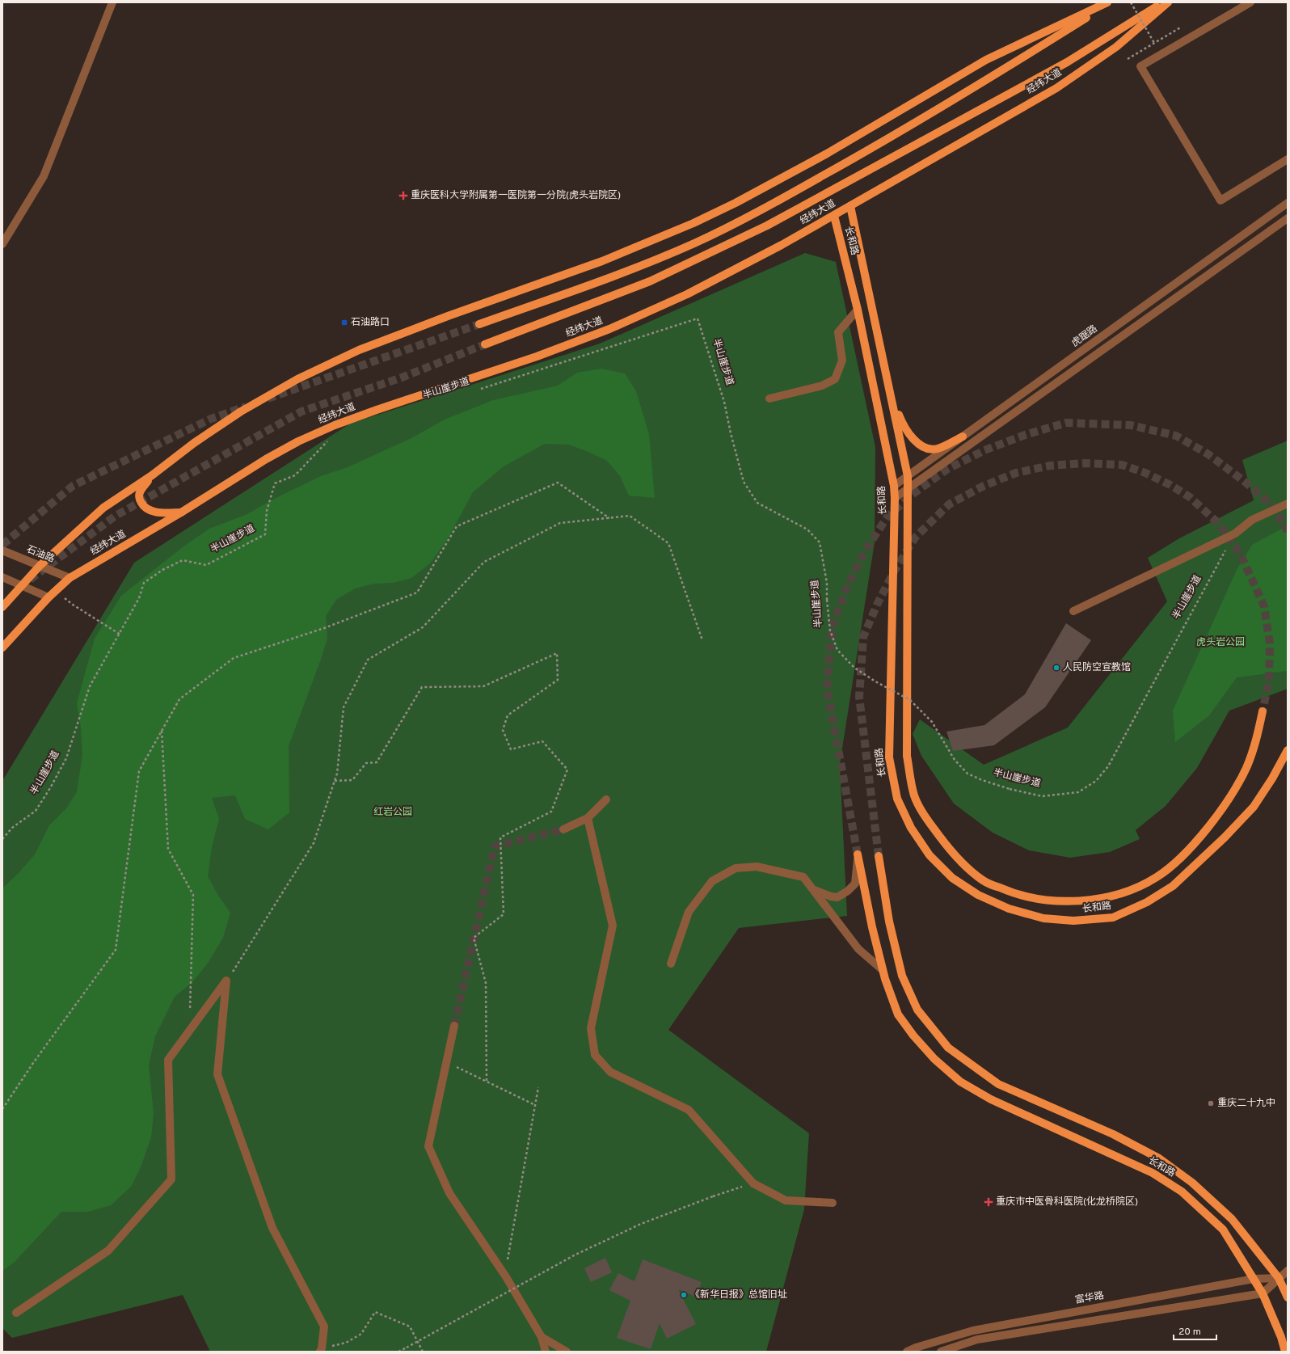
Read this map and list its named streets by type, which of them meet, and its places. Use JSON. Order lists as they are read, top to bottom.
{
  "streets": {
    "main road": ["经纬大道", "长和路"],
    "street": ["虎踞路", "石油路", "富华路"],
    "path": ["半山崖步道"]
  },
  "crossings": [
    ["经纬大道", "长和路"],
    ["经纬大道", "石油路"],
    ["长和路", "虎踞路"],
    ["长和路", "富华路"]
  ],
  "parks": ["虎头岩公园", "红岩公园"],
  "places": {
    "health": ["重庆医科大学附属第一医院第一分院(虎头岩院区)", "重庆市中医骨科医院(化龙桥院区)"],
    "transit": ["石油路口"],
    "other": ["人民防空宣教馆", "重庆二十九中", "《新华日报》总馆旧址"]
  },
  "scale_bar": "20 m"
}
